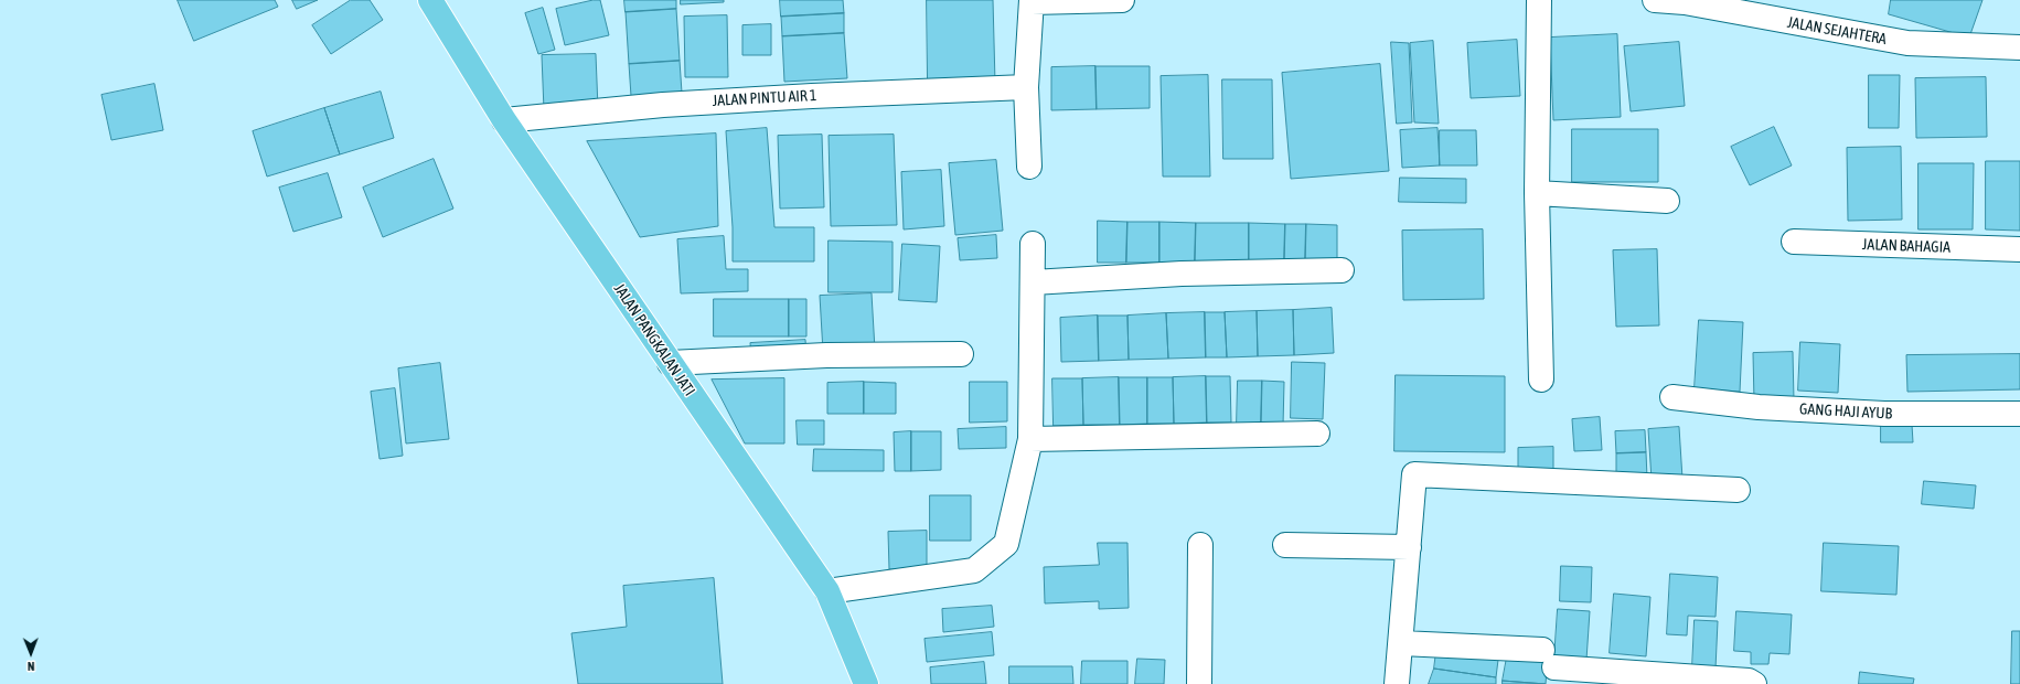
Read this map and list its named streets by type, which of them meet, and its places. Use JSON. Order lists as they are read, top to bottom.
{
  "streets": {
    "main road": ["JALAN PANGKALAN JATI"],
    "street": [
      "JALAN SEJAHTERA",
      "JALAN PINTU AIR 1",
      "JALAN BAHAGIA",
      "GANG HAJI AYUB"
    ]
  },
  "crossings": [
    ["JALAN PINTU AIR 1", "JALAN PANGKALAN JATI"]
  ],
  "north": "bottom"
}
